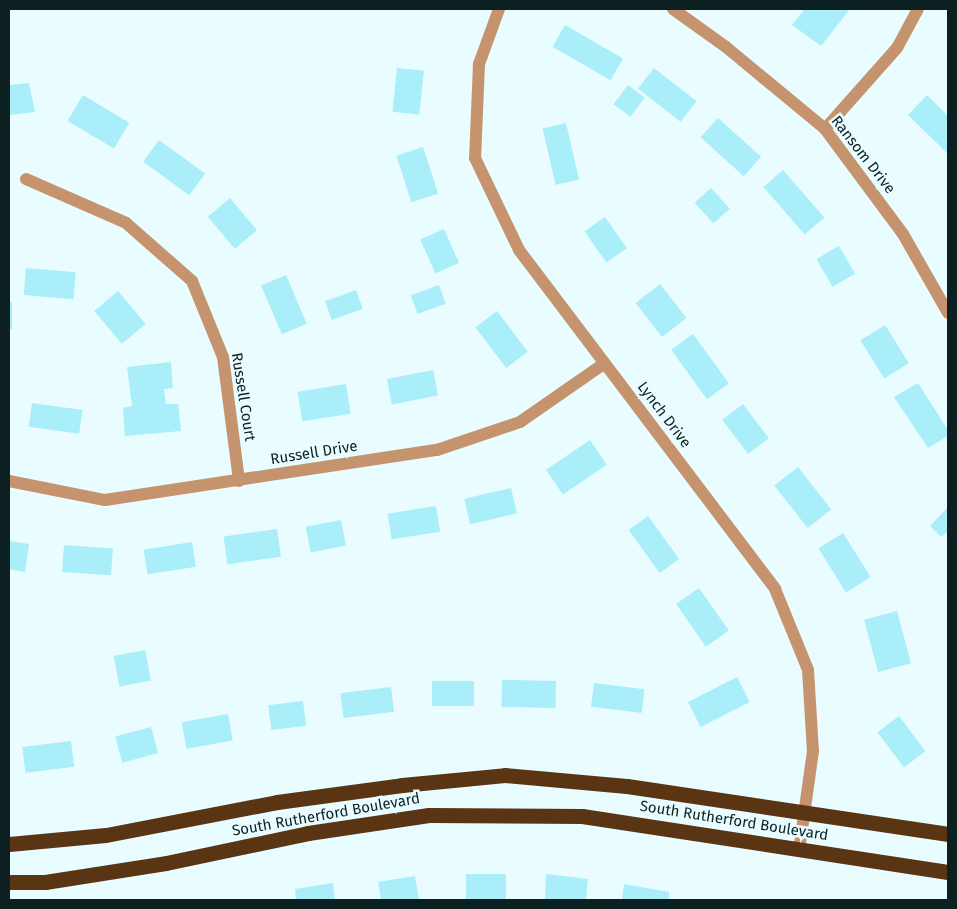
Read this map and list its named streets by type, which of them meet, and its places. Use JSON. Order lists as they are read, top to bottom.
{
  "streets": {
    "highway": ["South Rutherford Boulevard"],
    "street": [
      "Ransom Drive",
      "Russell Court",
      "Lynch Drive",
      "Russell Drive"
    ]
  },
  "crossings": [
    ["Russell Court", "Russell Drive"],
    ["Lynch Drive", "Russell Drive"],
    ["Lynch Drive", "South Rutherford Boulevard"]
  ]
}
